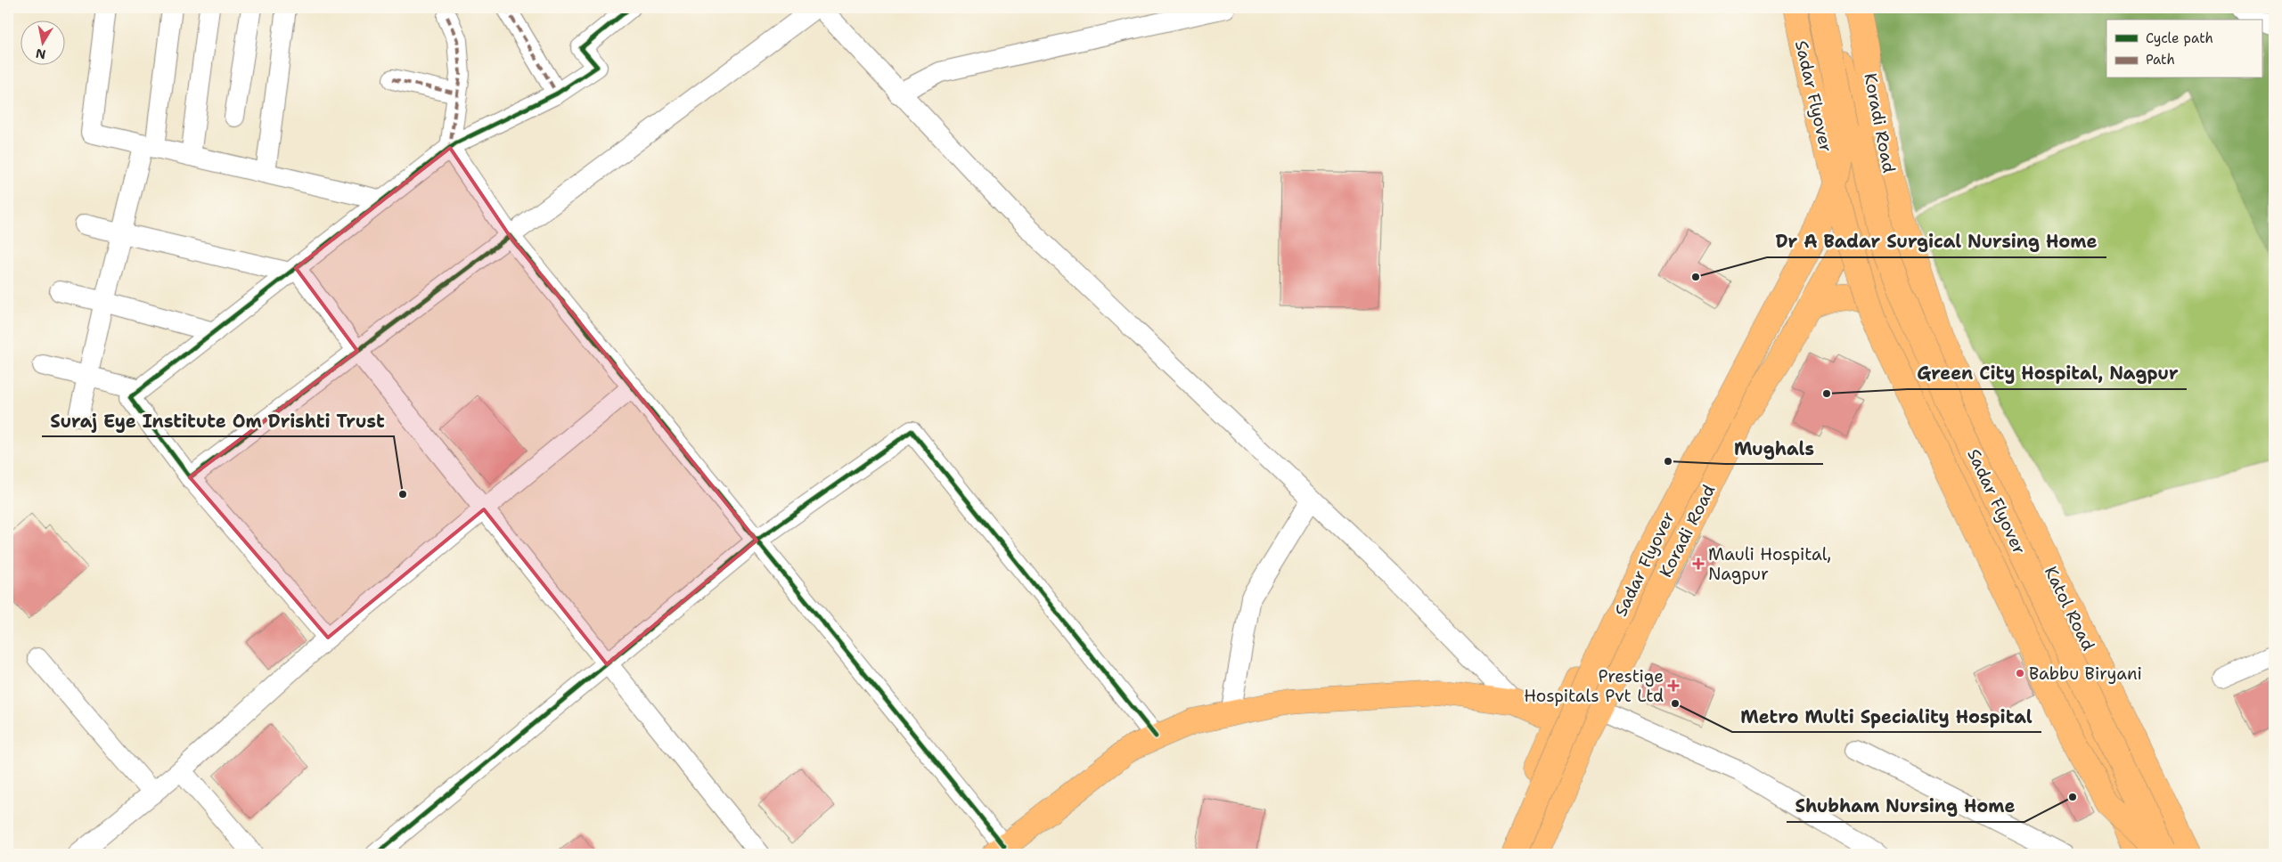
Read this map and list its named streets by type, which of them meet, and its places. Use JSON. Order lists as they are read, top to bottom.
{
  "streets": {
    "main road": ["Sadar Flyover", "Koradi Road", "Katol Road"]
  },
  "crossings": [
    ["Koradi Road", "Katol Road"]
  ],
  "places": {
    "other": [
      "Dr A Badar Surgical Nursing Home",
      "Green City Hospital, Nagpur",
      "Mughals",
      "Suraj Eye Institute Om Drishti Trust",
      "Babbu Biryani",
      "Metro Multi Speciality Hospital",
      "Shubham Nursing Home"
    ],
    "health": ["Mauli Hospital, Nagpur", "Prestige Hospitals Pvt Ltd"]
  },
  "legend": ["Cycle path", "Path"],
  "north": "bottom"
}
